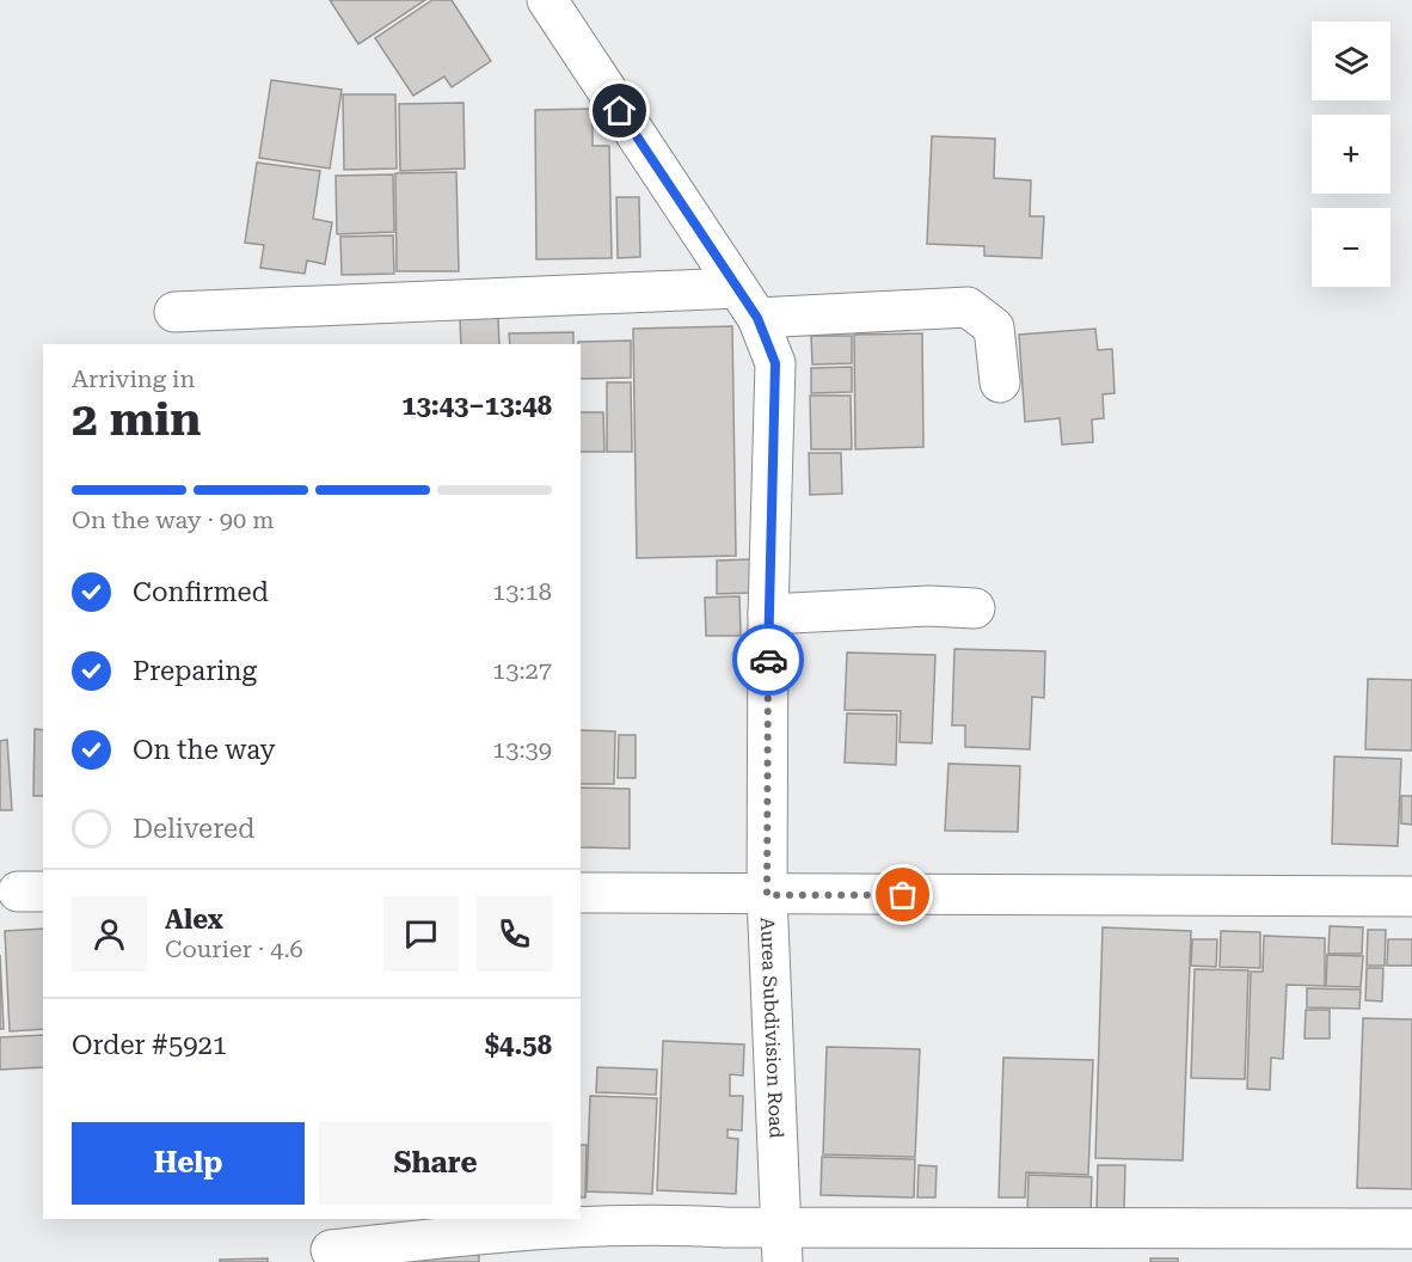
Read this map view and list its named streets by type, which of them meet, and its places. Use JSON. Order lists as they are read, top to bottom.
{
  "streets": {
    "street": ["Aurea Subdivision Road"]
  },
  "page": {
    "map_buttons": ["+", "−"],
    "heading": ["2 min", "Arriving in", "13:43–13:48"],
    "panel": [
      "Alex",
      "Courier · 4.6",
      "Order #5921",
      "$4.58"
    ],
    "bar": "On the way · 90 m",
    "list": [
      ["Confirmed", "13:18"],
      ["Preparing", "13:27"],
      ["On the way", "13:39"],
      "Delivered"
    ],
    "buttons": ["Help", "Share"]
  }
}
